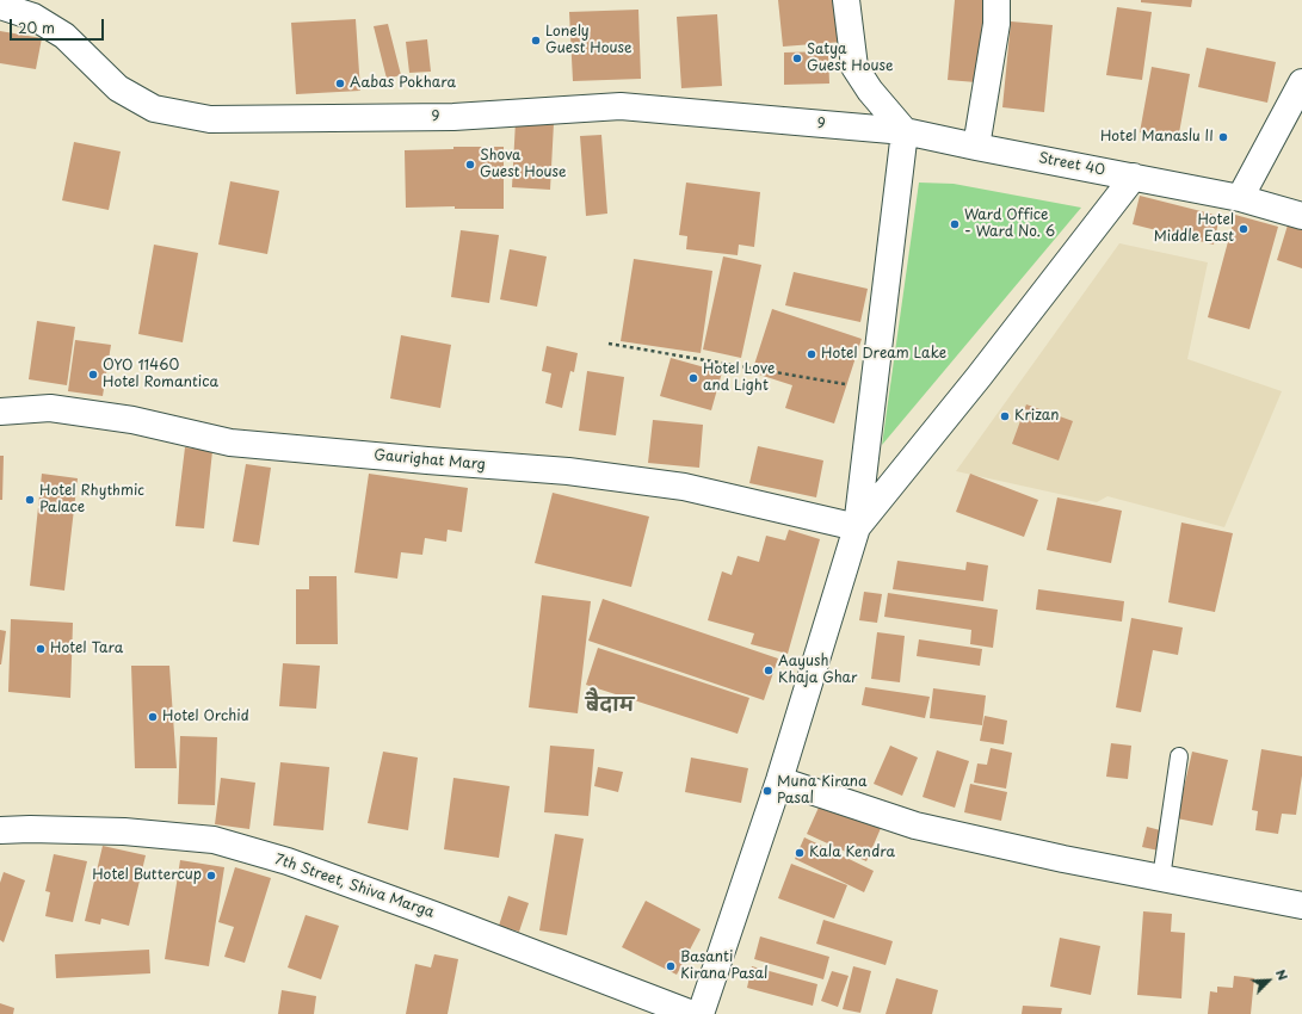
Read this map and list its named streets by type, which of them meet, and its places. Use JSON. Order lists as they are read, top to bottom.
{
  "streets": {
    "street": [
      "9",
      "Street 40",
      "Gaurighat Marg",
      "7th Street, Shiva Marga"
    ]
  },
  "crossings": [
    ["9", "Street 40"]
  ],
  "districts": ["बैदाम"],
  "places": [
    "Lonely Guest House",
    "Satya Guest House",
    "Aabas Pokhara",
    "Hotel Manaslu II",
    "Shova Guest House",
    "Ward Office - Ward No. 6",
    "Hotel Middle East",
    "Hotel Dream Lake",
    "OYO 11460 Hotel Romantica",
    "Hotel Love and Light",
    "Krizan",
    "Hotel Rhythmic Palace",
    "Hotel Tara",
    "Aayush Khaja Ghar",
    "Hotel Orchid",
    "Muna Kirana Pasal",
    "Kala Kendra",
    "Hotel Buttercup",
    "Basanti Kirana Pasal"
  ],
  "scale_bar": "20 m",
  "north": "top right"
}
